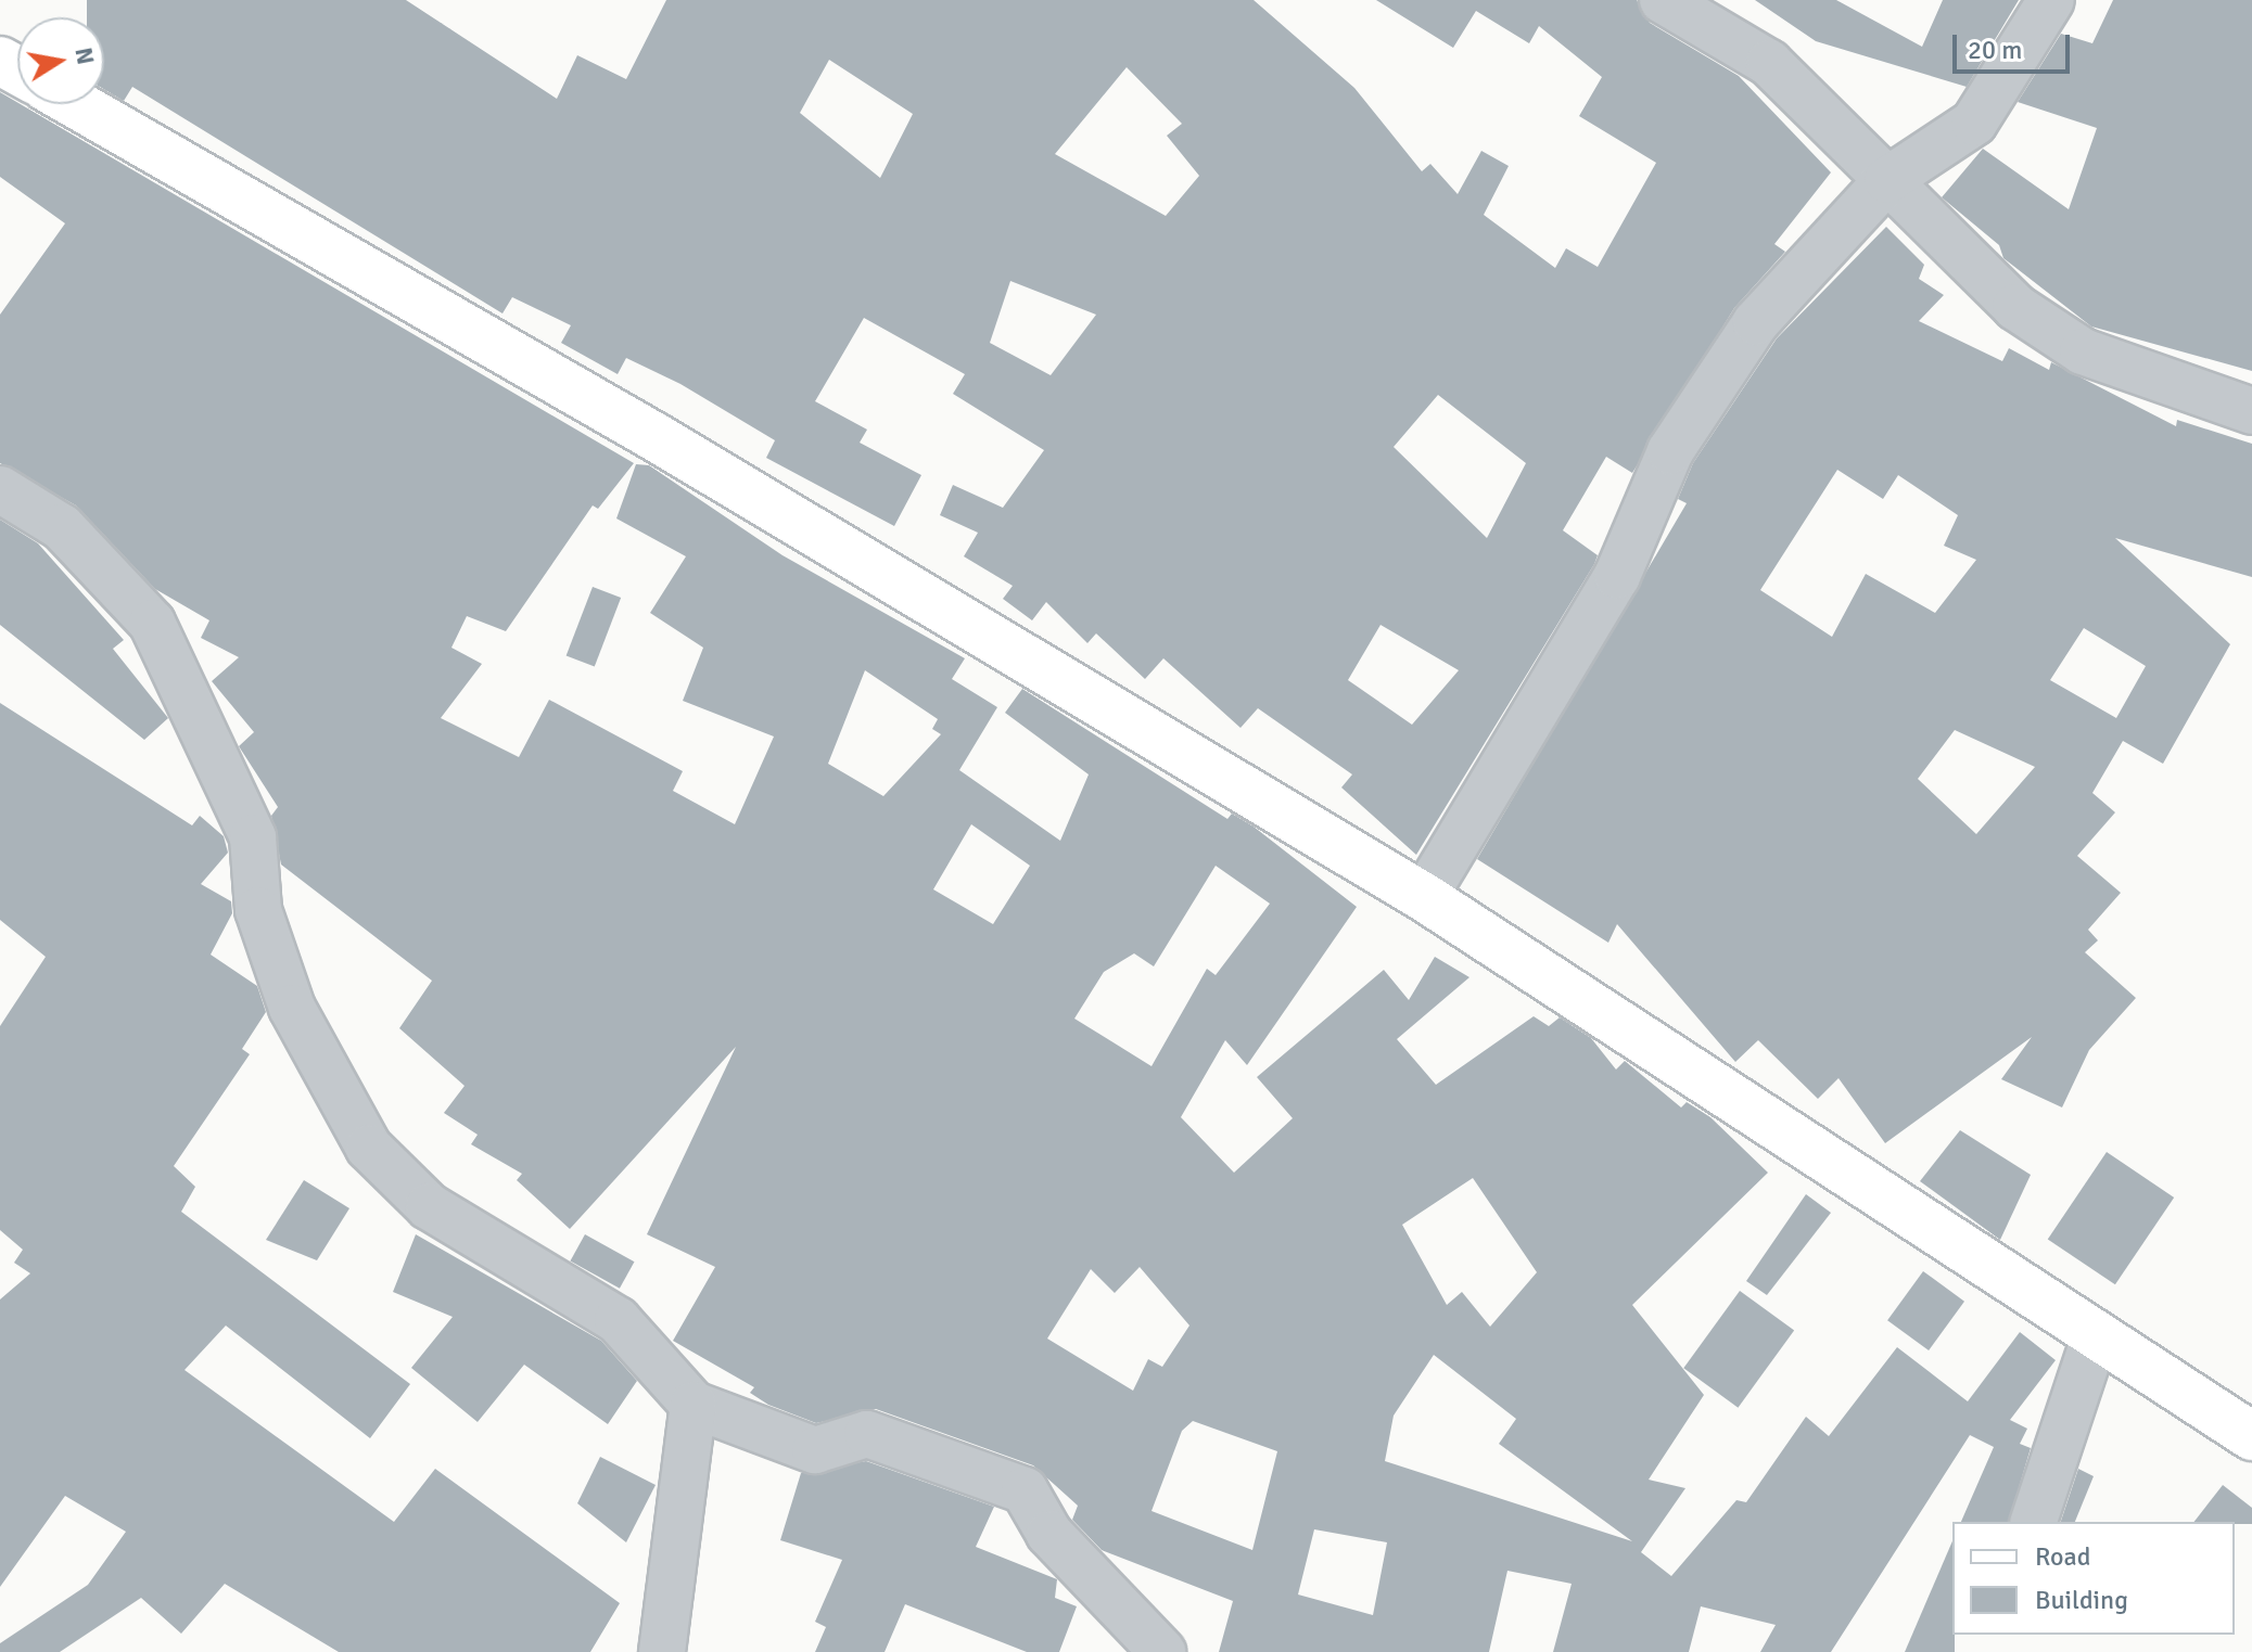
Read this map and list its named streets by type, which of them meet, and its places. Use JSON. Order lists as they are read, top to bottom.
{
  "legend": ["Road", "Building"],
  "scale_bar": "20 m",
  "north": "right"
}
